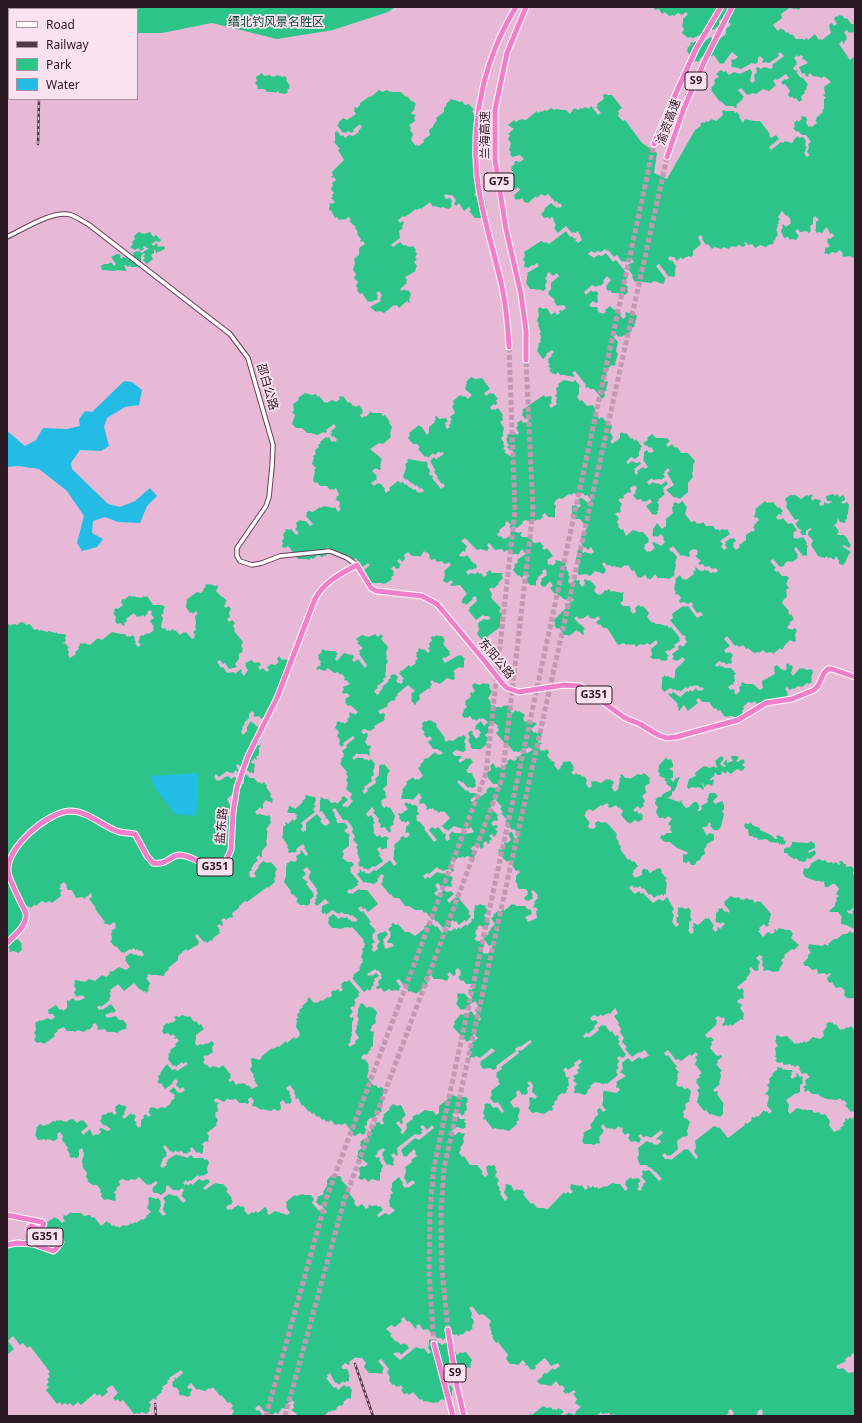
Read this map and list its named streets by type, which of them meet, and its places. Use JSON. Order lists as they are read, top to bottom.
{
  "streets": {
    "highway": [
      "S9",
      "渝资高速",
      "兰海高速",
      "G75",
      "东阳公路",
      "G351",
      "盐东路"
    ],
    "street": ["邵白公路"]
  },
  "crossings": [
    ["邵白公路", "东阳公路"],
    ["邵白公路", "盐东路"],
    ["东阳公路", "盐东路"]
  ],
  "parks": ["缙北钓风景名胜区"],
  "legend": [
    "Road",
    "Railway",
    "Park",
    "Water"
  ]
}
